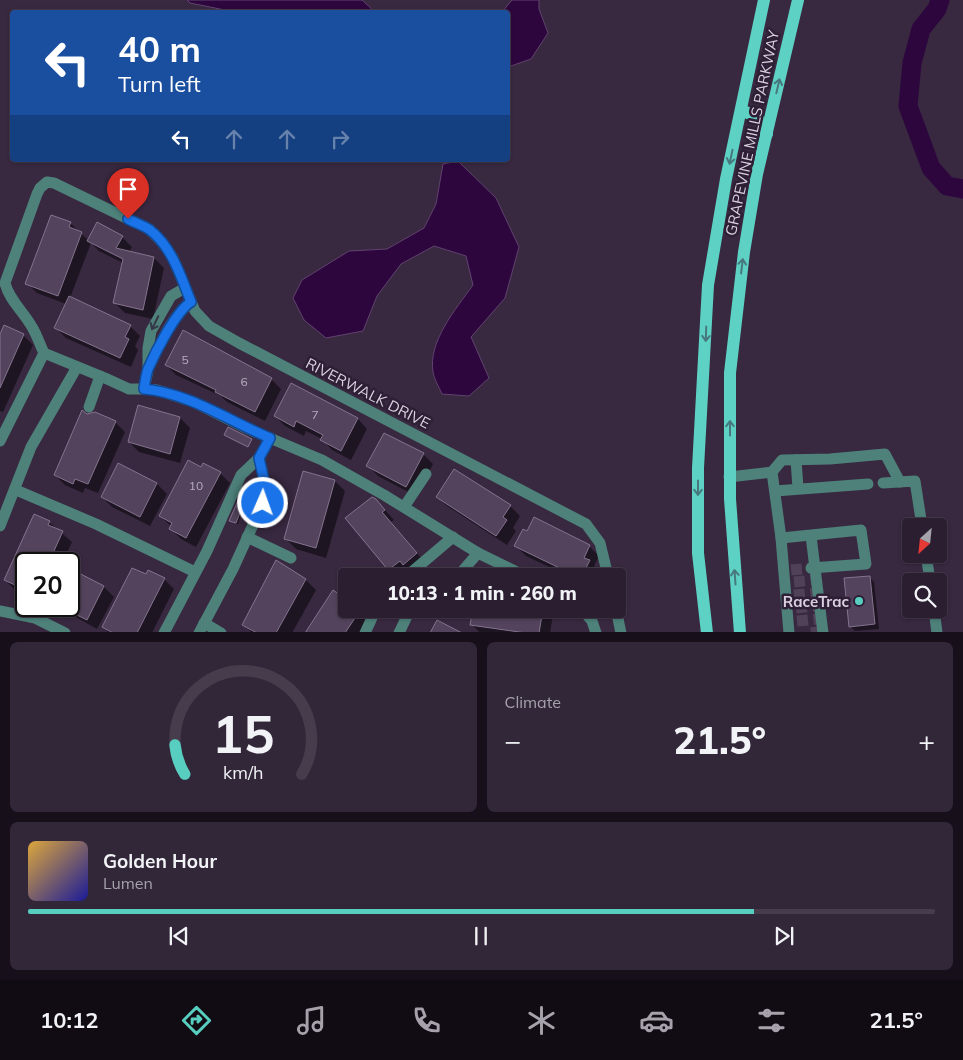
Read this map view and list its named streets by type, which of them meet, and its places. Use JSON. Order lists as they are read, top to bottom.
{
  "streets": {
    "main road": ["GRAPEVINE MILLS PARKWAY"],
    "lane": ["RIVERWALK DRIVE"]
  },
  "places": ["RaceTrac"],
  "house_numbers": [
    "5",
    "6",
    "7",
    "10"
  ],
  "north": "bottom left",
  "page": {
    "turn": ["40 m", "Turn left"],
    "limit": "20",
    "trip": "10:13 · 1 min · 260 m",
    "tile": "Climate",
    "heat": ["−", "21.5°", "+"],
    "song": ["Golden Hour", "Lumen"],
    "tabs": ["10:12", "21.5°"],
    "gauge": ["15", "km/h"]
  }
}
